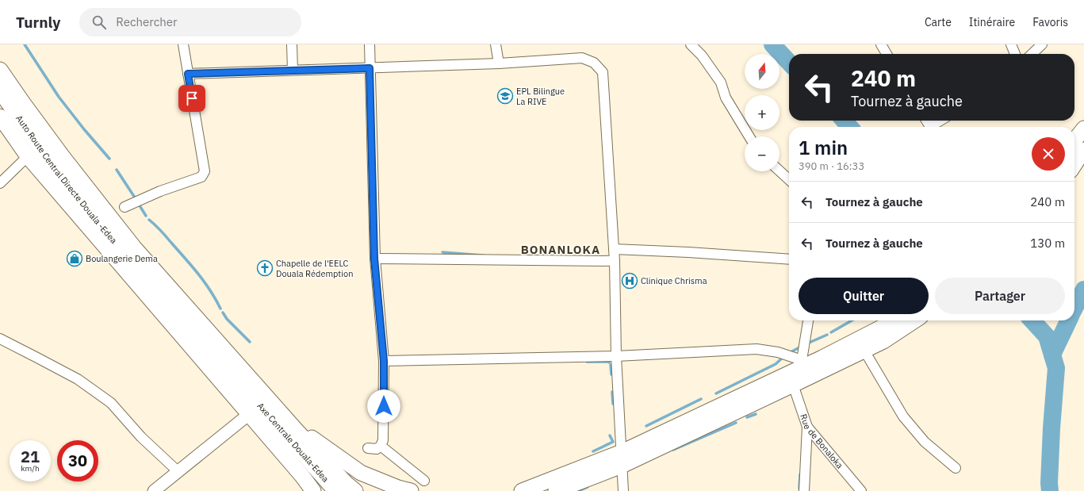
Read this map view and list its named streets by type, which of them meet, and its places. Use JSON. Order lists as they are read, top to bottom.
{
  "streets": {
    "highway": ["Auto Route Central Directe Douala -Edea", "Axe Centrale Douala-Edea"],
    "street": ["Rue de Bonaloka"]
  },
  "crossings": [
    ["Auto Route Central Directe Douala -Edea", "Axe Centrale Douala-Edea"]
  ],
  "districts": ["BONANLOKA"],
  "places": {
    "school or university": ["EPL Bilingue La RIVE"],
    "shop": ["Boulangerie Dema"],
    "church": ["Chapelle de l'EELC Douala Rédemption"],
    "hospital": ["Clinique Chrisma"]
  },
  "north": "top",
  "page": {
    "header": "Turnly",
    "search": "Rechercher",
    "nav": ["Carte", "Itinéraire", "Favoris"],
    "map_buttons": ["+", "−"],
    "turn": ["240 m", "Tournez à gauche"],
    "heading": ["1 min", "390 m · 16:33"],
    "list": [
      {
        "name": "Tournez à gauche",
        "value": "240 m"
      },
      {
        "name": "Tournez à gauche",
        "value": "130 m"
      }
    ],
    "buttons": ["Quitter", "Partager"],
    "speed": "21 km/h",
    "limit": "30"
  }
}
